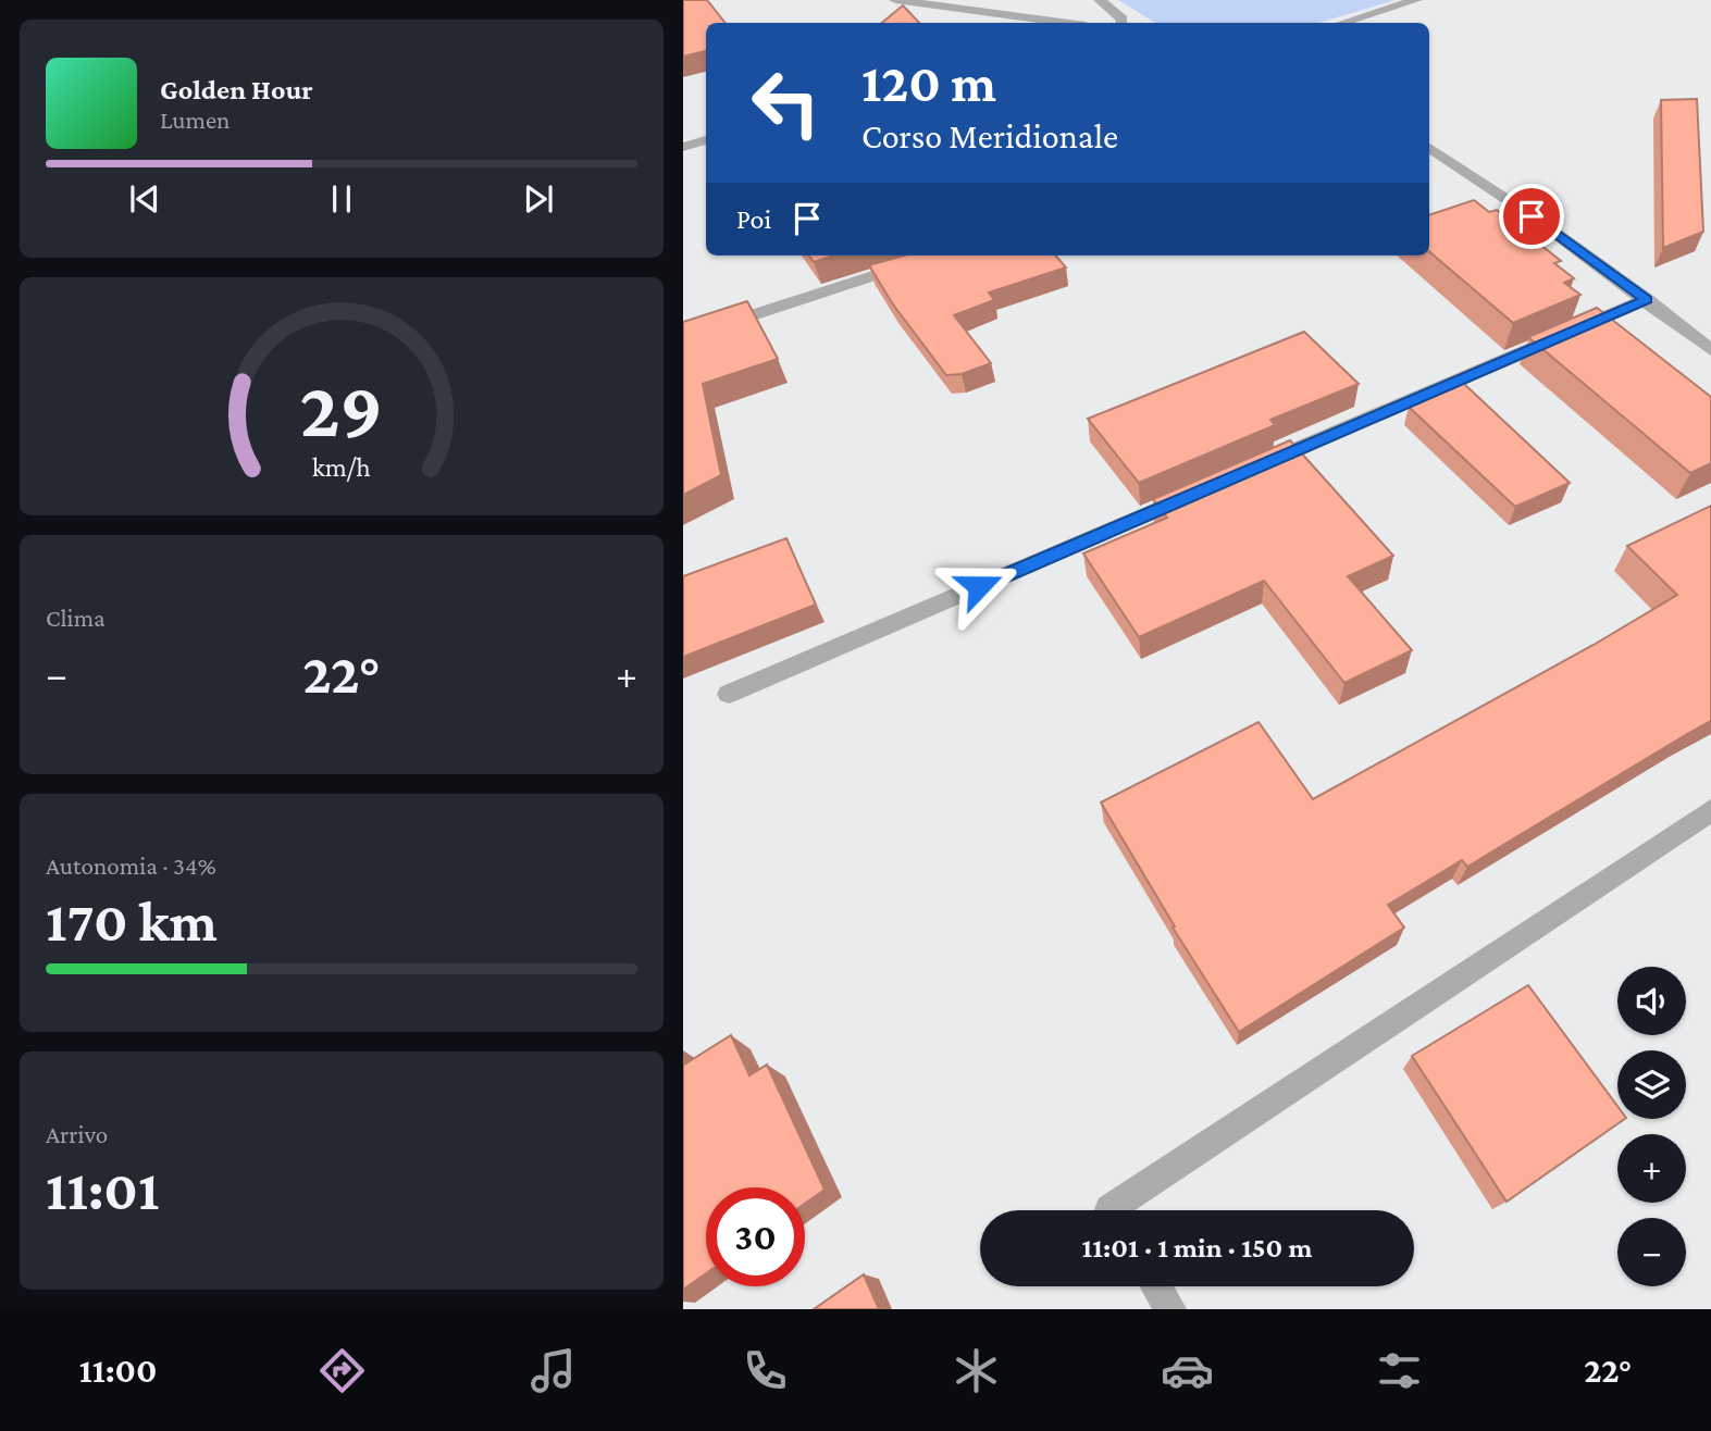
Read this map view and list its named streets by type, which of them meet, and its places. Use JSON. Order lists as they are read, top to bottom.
{
  "page": {
    "turn": ["120 m", "Corso Meridionale"],
    "song": ["Golden Hour", "Lumen"],
    "then": "Poi",
    "tile": [
      "Clima",
      ["Autonomia · 34%", "170 km"],
      ["Arrivo", "11:01"]
    ],
    "heat": ["−", "22°", "+"],
    "map_buttons": ["+", "−"],
    "limit": "30",
    "trip": "11:01 · 1 min · 150 m",
    "tabs": ["11:00", "22°"],
    "gauge": ["29", "km/h"]
  }
}
